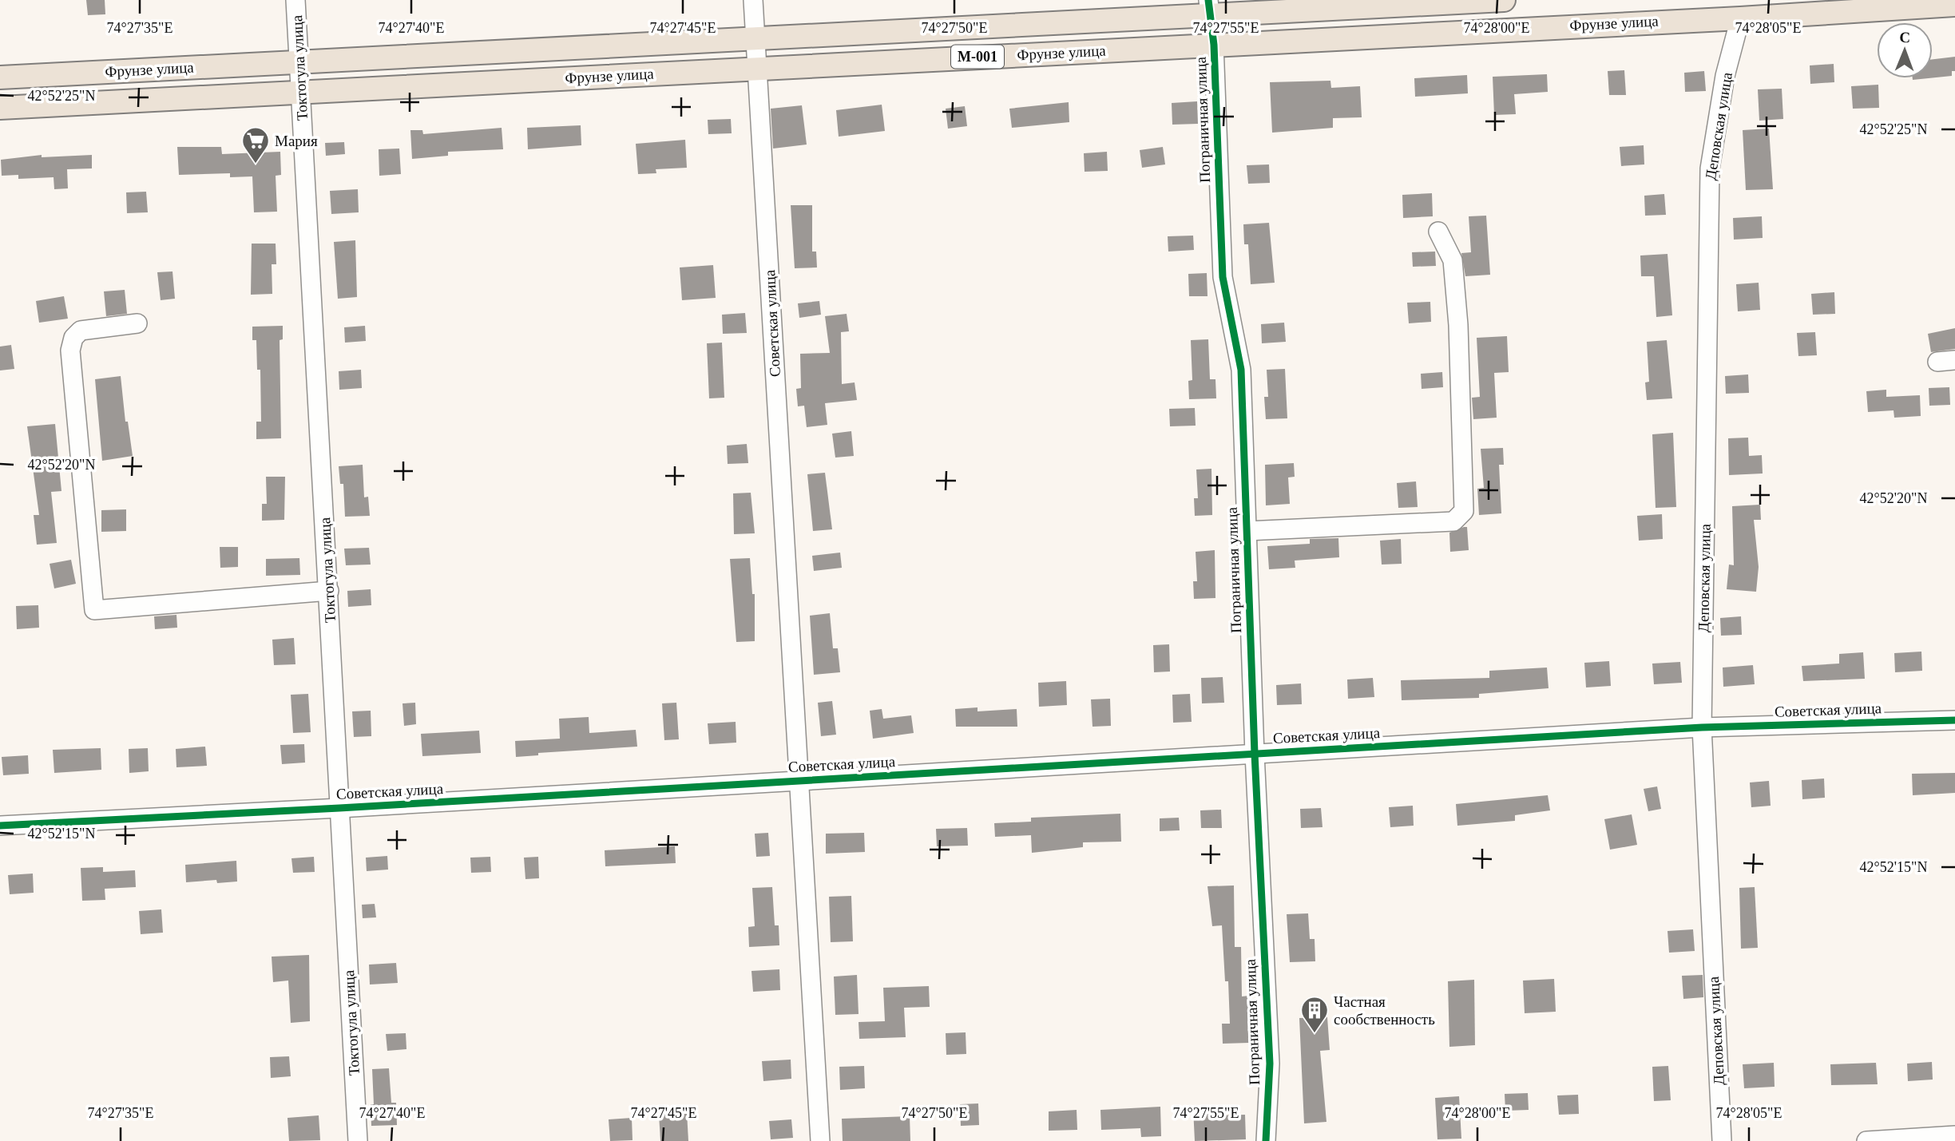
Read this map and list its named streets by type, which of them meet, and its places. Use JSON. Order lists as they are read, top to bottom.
{
  "streets": {
    "main road": ["Фрунзе улица", "M-001"],
    "street": [
      "Токтогула улица",
      "Пограничная улица",
      "Деповская улица",
      "Советская улица"
    ]
  },
  "crossings": [
    ["Фрунзе улица", "Токтогула улица"],
    ["Фрунзе улица", "Пограничная улица"],
    ["Фрунзе улица", "Деповская улица"],
    ["Фрунзе улица", "Советская улица"],
    ["Токтогула улица", "Советская улица"],
    ["Пограничная улица", "Советская улица"],
    ["Деповская улица", "Советская улица"]
  ],
  "places": {
    "supermarket": ["Мария"],
    "building": ["Частная сообственность"]
  },
  "north": "top",
  "coordinates": [
    "74°27'35\"E",
    "74°27'40\"E",
    "74°27'45\"E",
    "74°27'50\"E",
    "74°27'55\"E",
    "74°28'00\"E",
    "74°28'05\"E",
    "42°52'25\"N",
    "42°52'20\"N",
    "42°52'15\"N"
  ]
}
